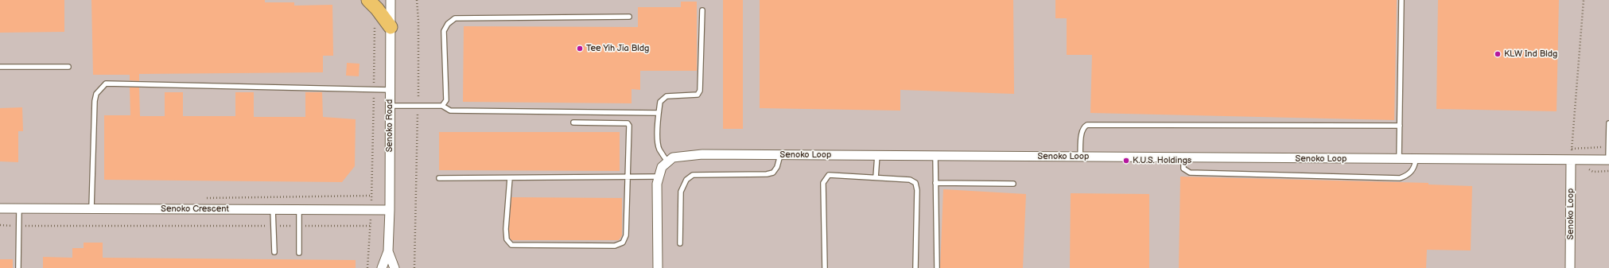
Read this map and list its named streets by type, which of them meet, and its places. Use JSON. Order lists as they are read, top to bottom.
{
  "streets": {
    "street": ["Senoko Road", "Senoko Loop", "Senoko Crescent"]
  },
  "crossings": [
    ["Senoko Road", "Senoko Crescent"]
  ],
  "places": ["Tee Yih Jia Bldg", "KLW Ind Bldg", "K.U.S. Holdings"]
}
